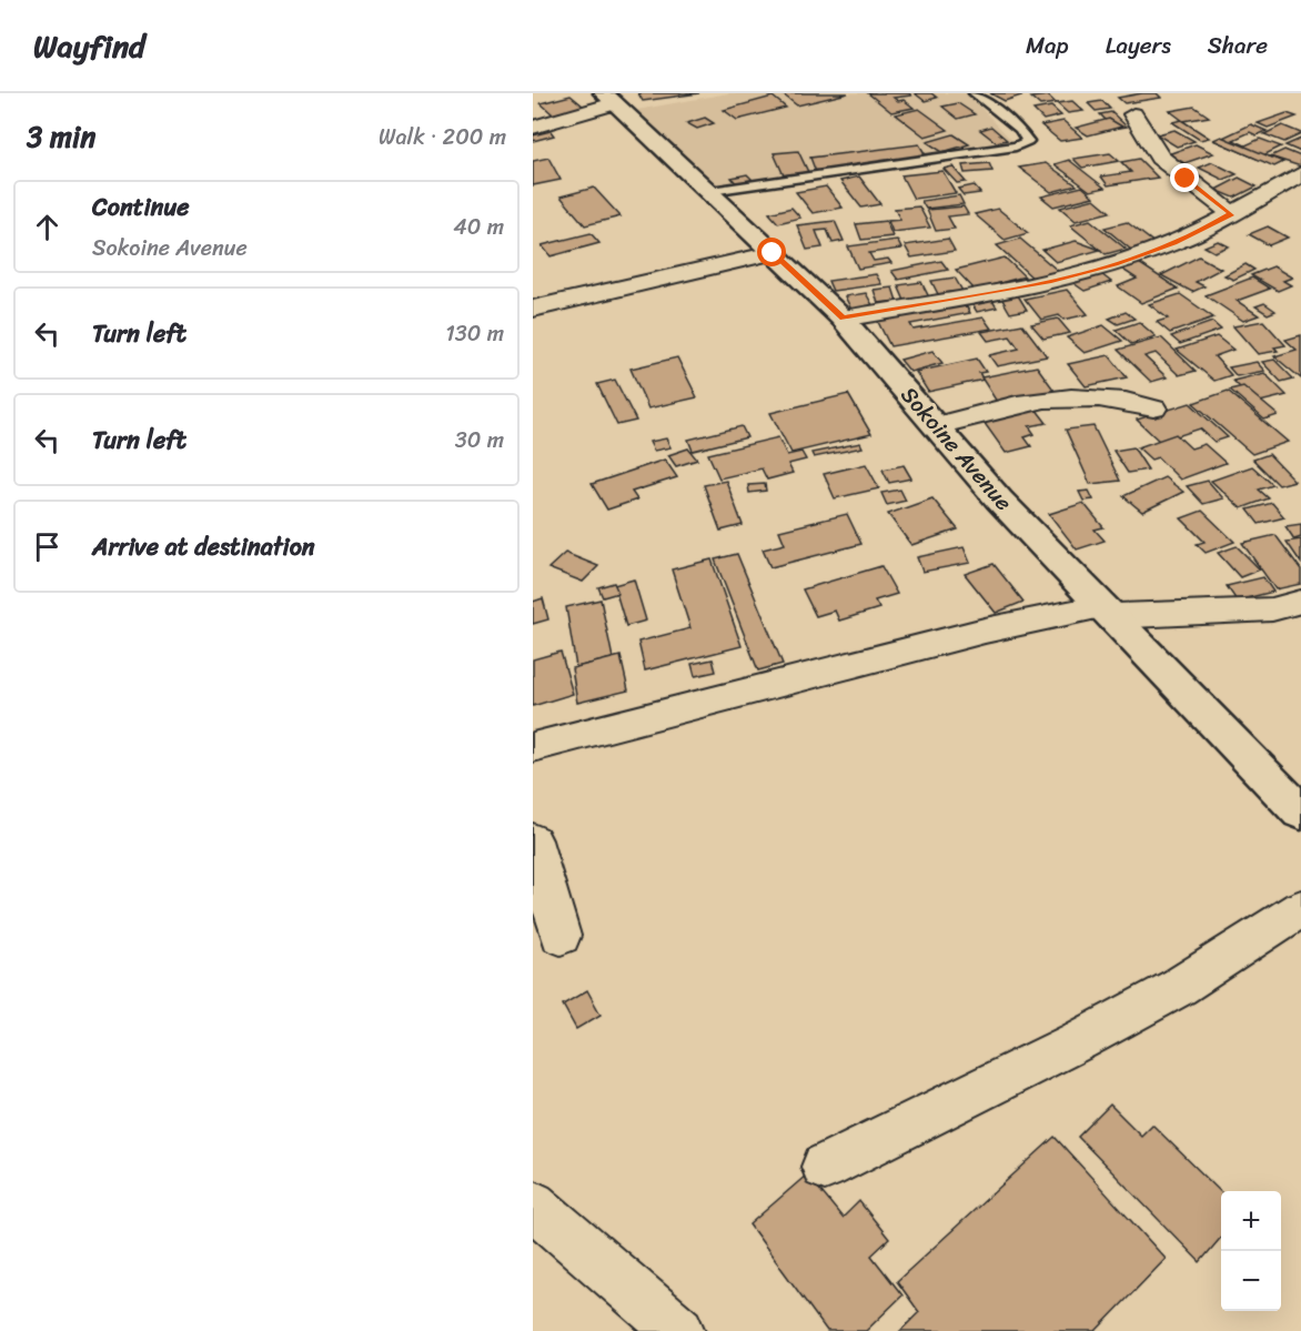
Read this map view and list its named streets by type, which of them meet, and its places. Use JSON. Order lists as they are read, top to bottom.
{
  "streets": {
    "street": ["Sokoine Avenue"]
  },
  "page": {
    "header": "Wayfind",
    "nav": ["Map", "Layers", "Share"],
    "heading": ["3 min", "Walk · 200 m"],
    "list": [
      ["Continue", "Sokoine Avenue", "40 m"],
      ["Turn left", "130 m"],
      ["Turn left", "30 m"],
      "Arrive at destination"
    ],
    "map_buttons": ["+", "−"]
  }
}
